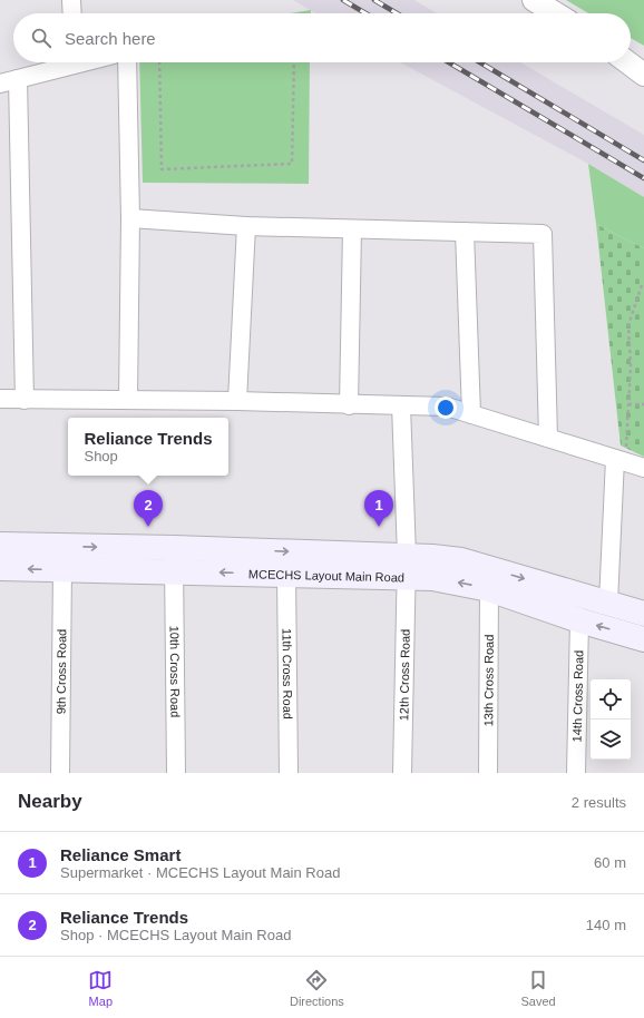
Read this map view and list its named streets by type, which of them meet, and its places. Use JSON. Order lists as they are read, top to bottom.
{
  "streets": {
    "main road": ["MCECHS Layout Main Road"],
    "street": [
      "9th Cross Road",
      "10th Cross Road",
      "11th Cross Road",
      "12th Cross Road",
      "13th Cross Road",
      "14th Cross Road"
    ]
  },
  "crossings": [
    ["MCECHS Layout Main Road", "9th Cross Road"],
    ["MCECHS Layout Main Road", "10th Cross Road"],
    ["MCECHS Layout Main Road", "11th Cross Road"],
    ["MCECHS Layout Main Road", "12th Cross Road"],
    ["MCECHS Layout Main Road", "13th Cross Road"],
    ["MCECHS Layout Main Road", "14th Cross Road"]
  ],
  "page": {
    "search": "Search here",
    "popup": ["Reliance Trends", "Shop"],
    "pins": ["1", "2"],
    "heading": ["Nearby", "2 results"],
    "list": [
      {
        "mark": "1",
        "name": "Reliance Smart",
        "note": "Supermarket · MCECHS Layout Main Road",
        "value": "60 m"
      },
      {
        "mark": "2",
        "name": "Reliance Trends",
        "note": "Shop · MCECHS Layout Main Road",
        "value": "140 m"
      }
    ],
    "nav": ["Map", "Directions", "Saved"]
  }
}
